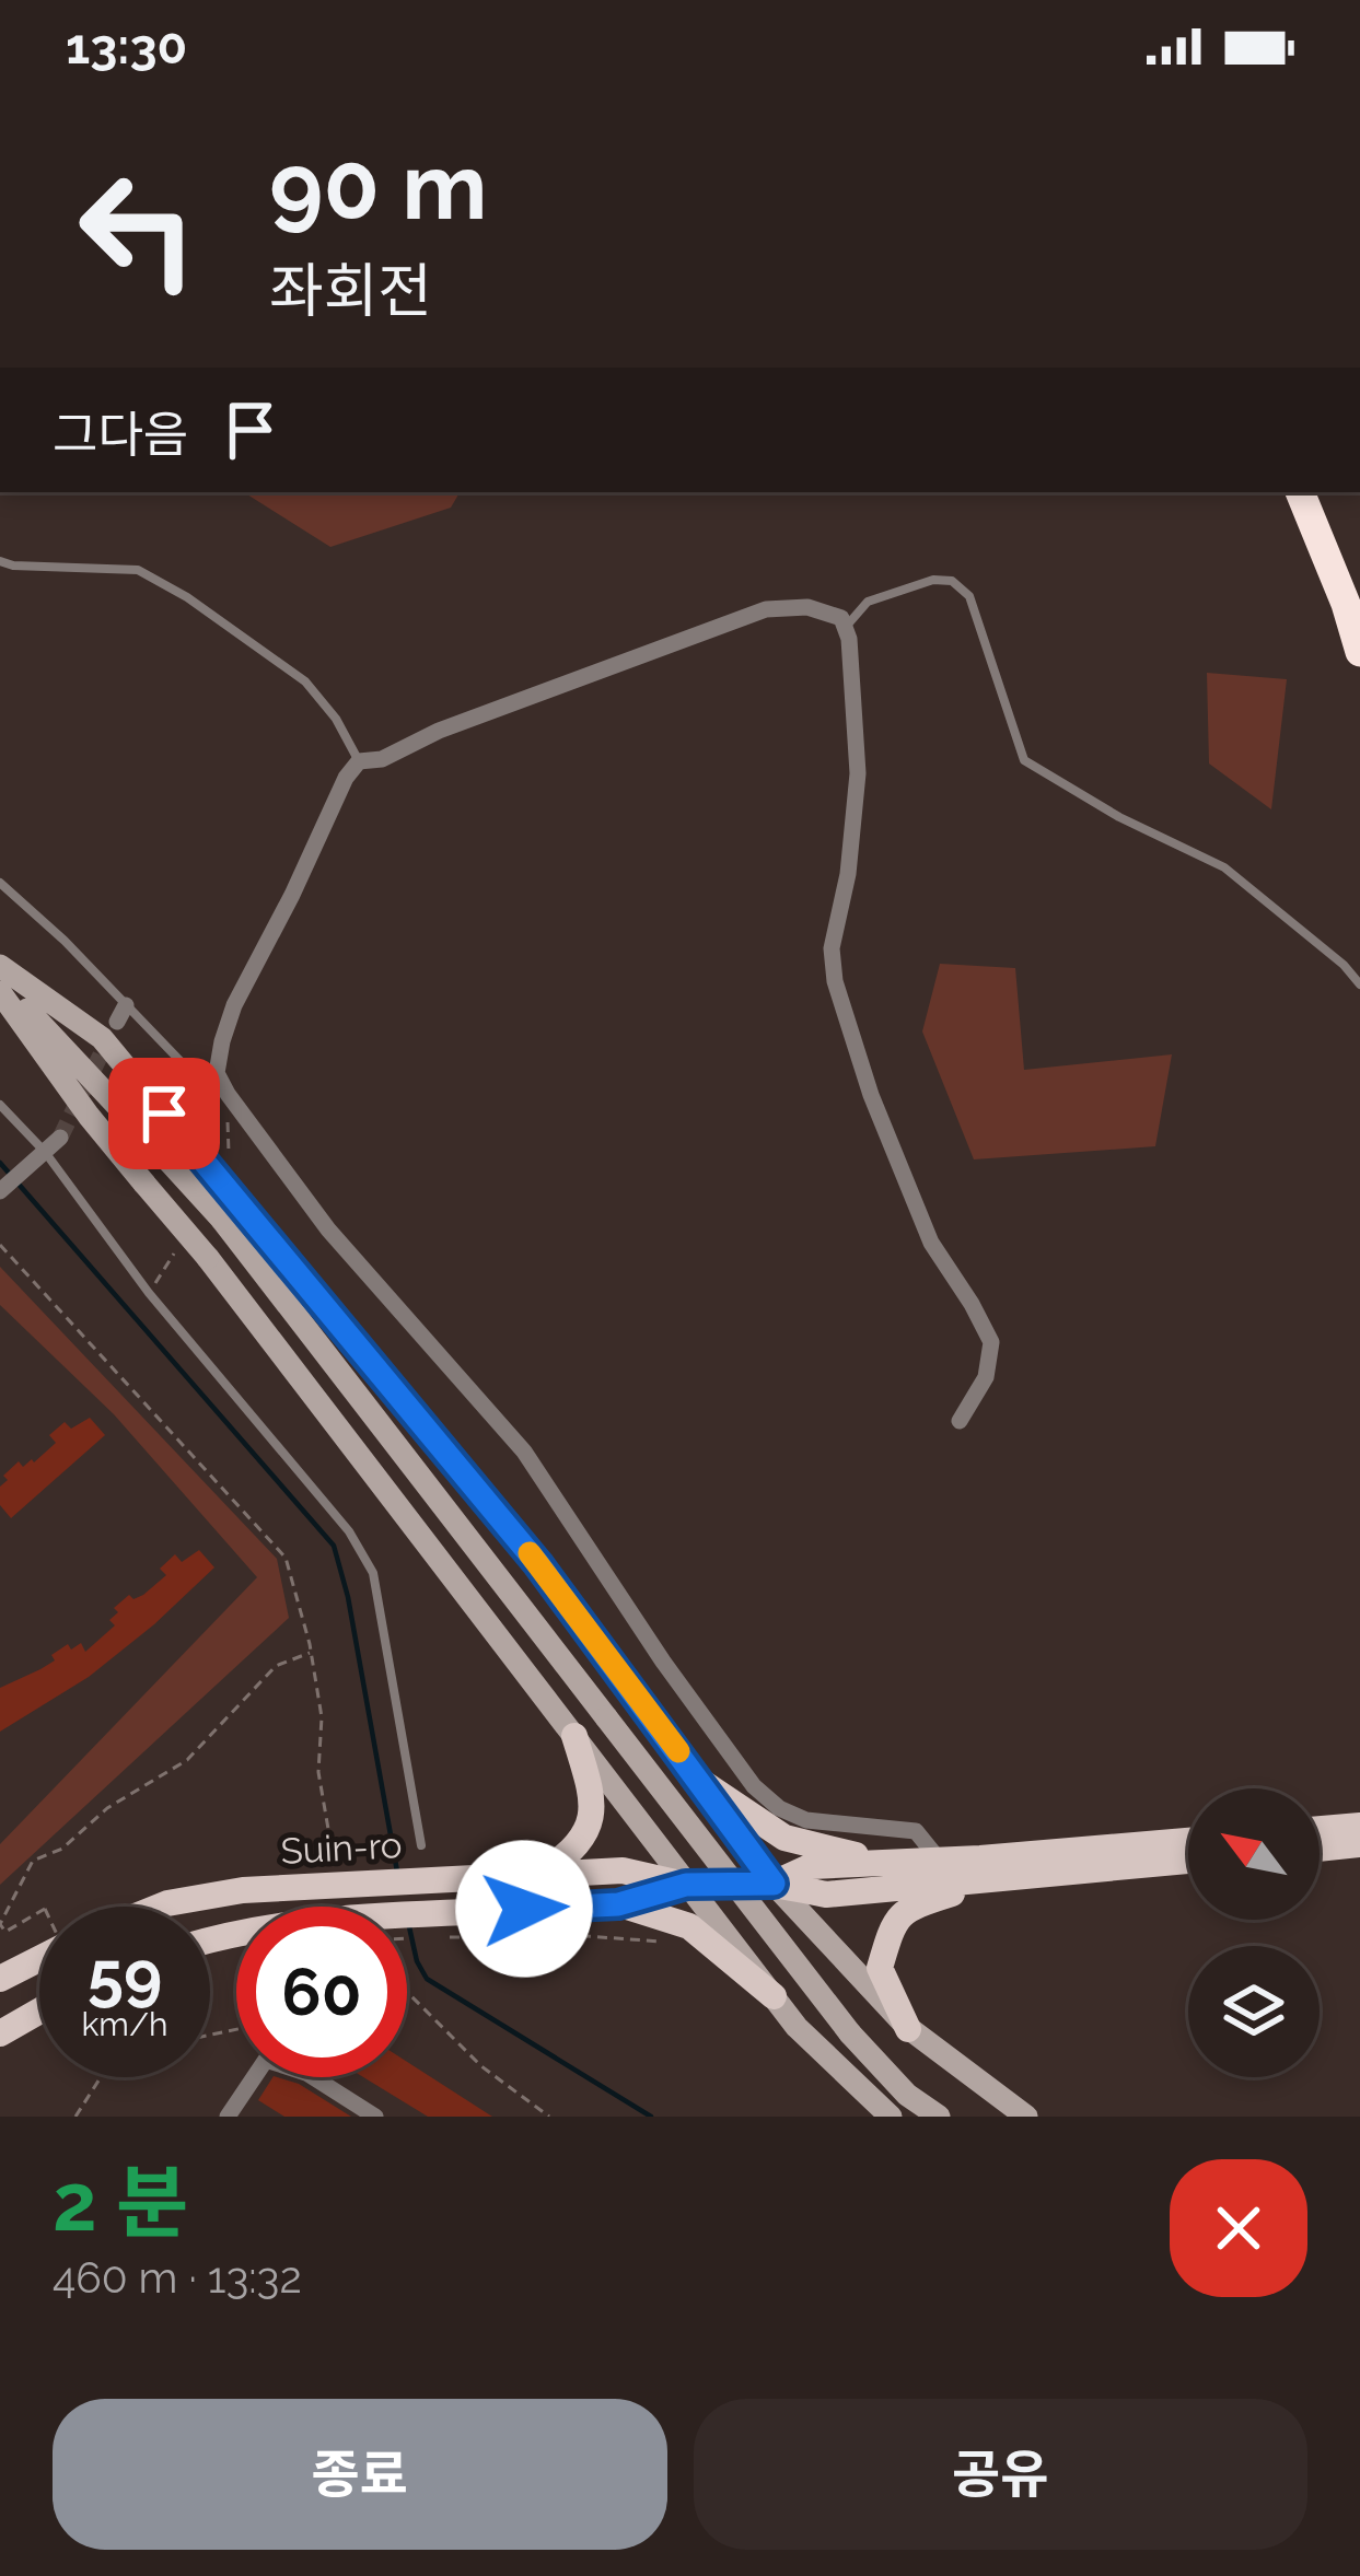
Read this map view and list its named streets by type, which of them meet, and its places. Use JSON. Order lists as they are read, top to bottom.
{
  "streets": {
    "main road": ["Suin-ro"]
  },
  "north": "top left",
  "page": {
    "status": "13:30",
    "turn": ["90 m", "좌회전"],
    "then": "그다음",
    "speed": "59 km/h",
    "limit": "60",
    "heading": ["2 분", "460 m · 13:32"],
    "buttons": ["종료", "공유"]
  }
}
